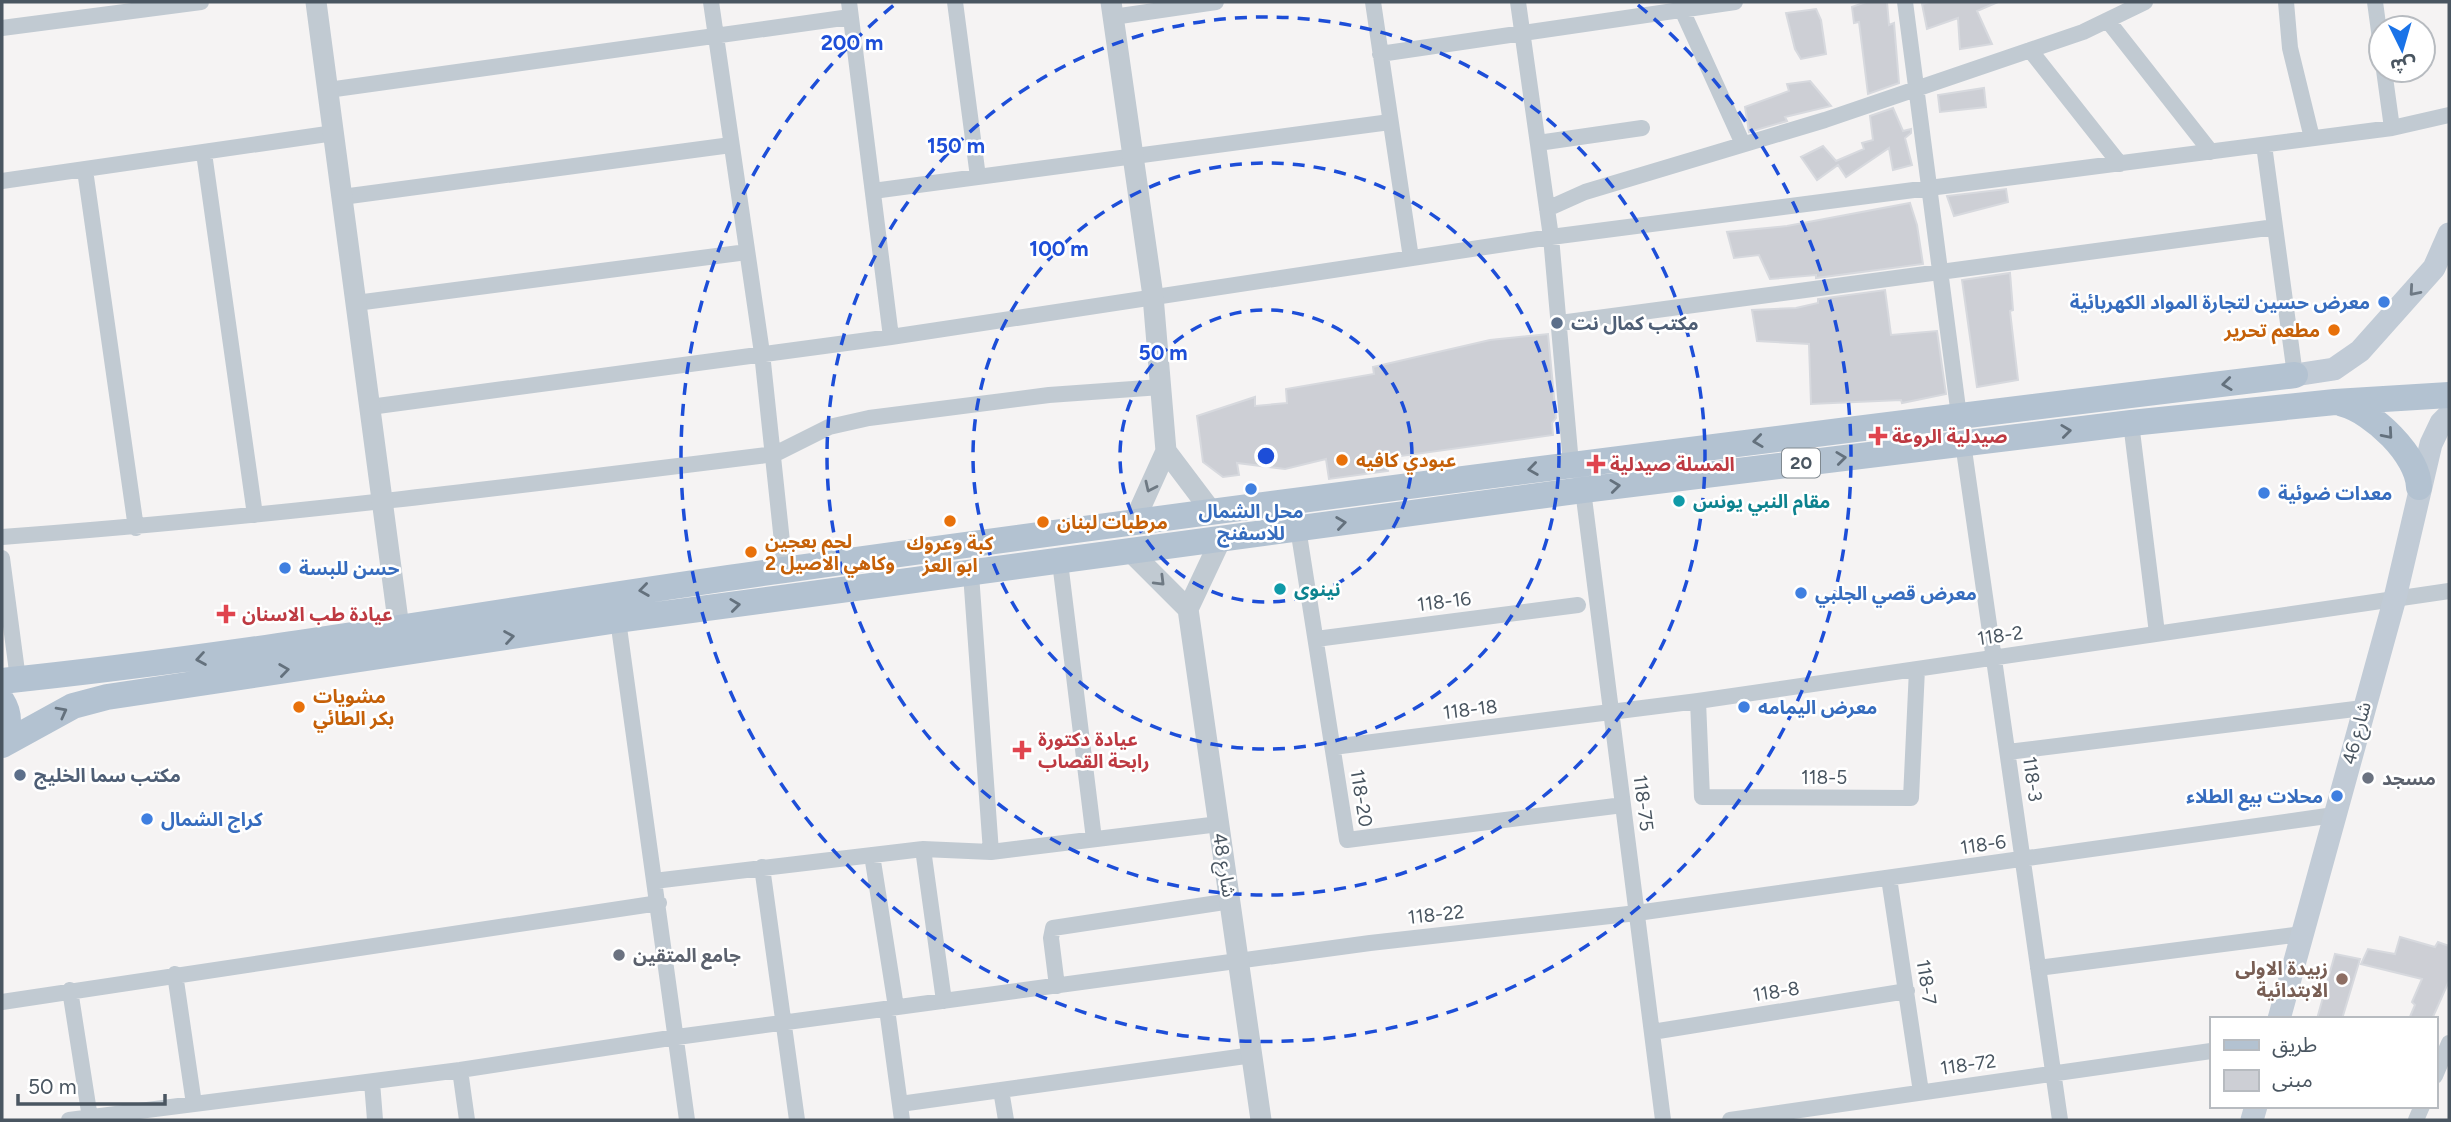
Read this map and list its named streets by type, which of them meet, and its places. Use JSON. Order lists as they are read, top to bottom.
{
  "streets": {
    "main road": ["20", "شارع 46"],
    "street": [
      "118-16",
      "118-2",
      "118-18",
      "118-5",
      "118-3",
      "118-20",
      "118-75",
      "118-6",
      "شارع 48",
      "118-22",
      "118-7",
      "118-8",
      "118-72"
    ]
  },
  "crossings": [
    ["20", "118-3"],
    ["20", "118-20"],
    ["20", "118-75"],
    ["118-16", "118-20"],
    ["118-2", "118-18"],
    ["118-2", "شارع 46"],
    ["118-2", "118-5"],
    ["118-2", "118-3"],
    ["118-2", "118-75"],
    ["118-18", "118-20"],
    ["118-18", "118-75"],
    ["شارع 46", "118-6"],
    ["118-3", "118-6"],
    ["118-3", "118-72"],
    ["118-20", "118-75"],
    ["118-75", "118-6"],
    ["118-75", "118-22"],
    ["118-75", "118-8"],
    ["118-6", "118-22"],
    ["118-6", "118-7"],
    ["شارع 48", "118-22"],
    ["118-7", "118-8"],
    ["118-7", "118-72"]
  ],
  "places": {
    "other": [
      "معرض حسين لتجارة المواد الكهربائية",
      "مكتب كمال نت",
      "مطعم تحرير",
      "عبودي كافيه",
      "محل الشمال للاسفنج",
      "معدات ضوئية",
      "مقام النبي يونس",
      "كبة وعروك ابو العز",
      "مرطبات لبنان",
      "لحم بعجين وكاهي الاصيل 2",
      "حسن للبسة",
      "نينوى",
      "معرض قصي الجلبي",
      "مشويات بكر الطائي",
      "معرض اليمامه",
      "مكتب سما الخليج",
      "مسجد",
      "محلات بيع الطلاء",
      "كراج الشمال",
      "جامع المتقين",
      "زبيدة الاولى الابتدائية"
    ],
    "health": [
      "صيدلية الروعة",
      "المسلة صيدلية",
      "عيادة طب الاسنان",
      "عيادة دكتورة رابحة القصاب"
    ]
  },
  "legend": ["طريق", "مبنى"],
  "scale_bar": "50 m",
  "north": "bottom",
  "rings": [
    "200 m",
    "150 m",
    "100 m",
    "50 m"
  ]
}
